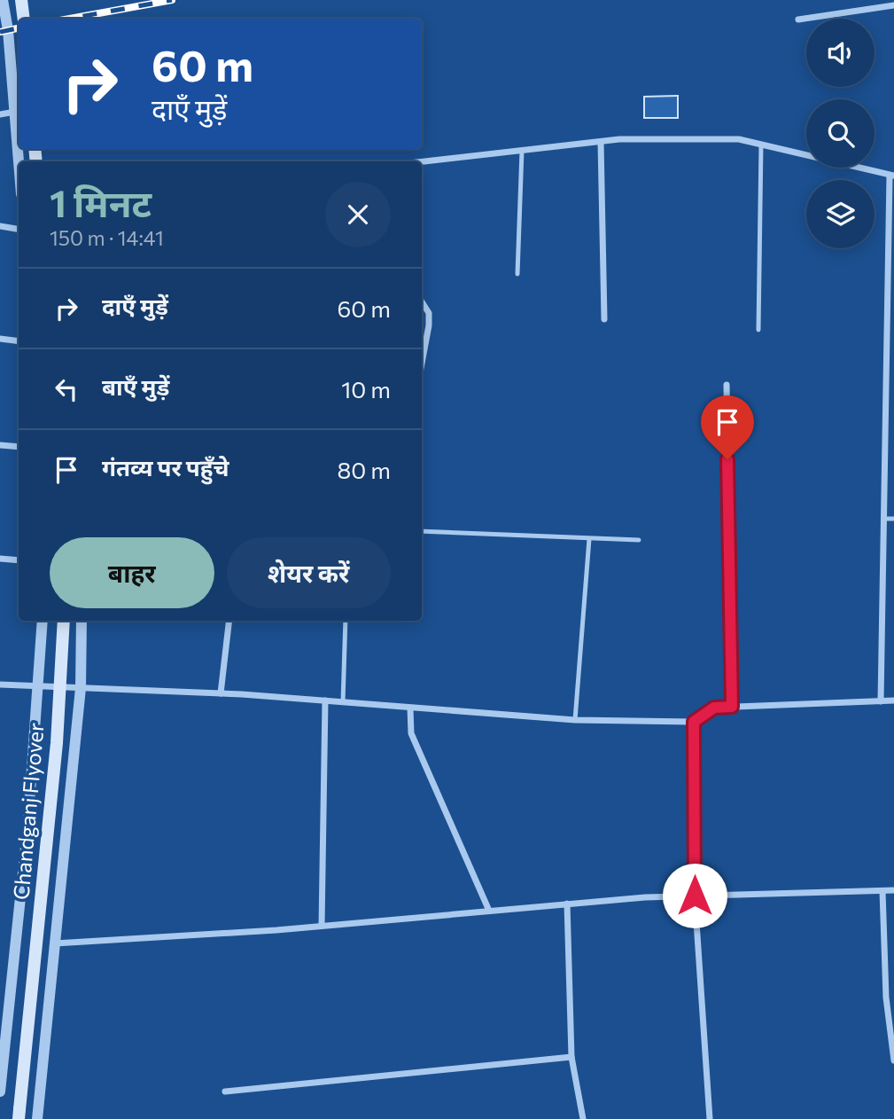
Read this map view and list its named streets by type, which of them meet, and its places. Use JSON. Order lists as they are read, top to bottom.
{
  "streets": {
    "main road": ["Chandganj Flyover"]
  },
  "page": {
    "turn": ["60 m", "दाएँ मुड़ें"],
    "heading": ["1 मिनट", "150 m · 14:41"],
    "list": [
      {
        "name": "दाएँ मुड़ें",
        "value": "60 m"
      },
      {
        "name": "बाएँ मुड़ें",
        "value": "10 m"
      },
      {
        "name": "गंतव्य पर पहुँचे",
        "value": "80 m"
      }
    ],
    "buttons": ["बाहर", "शेयर करें"]
  }
}
